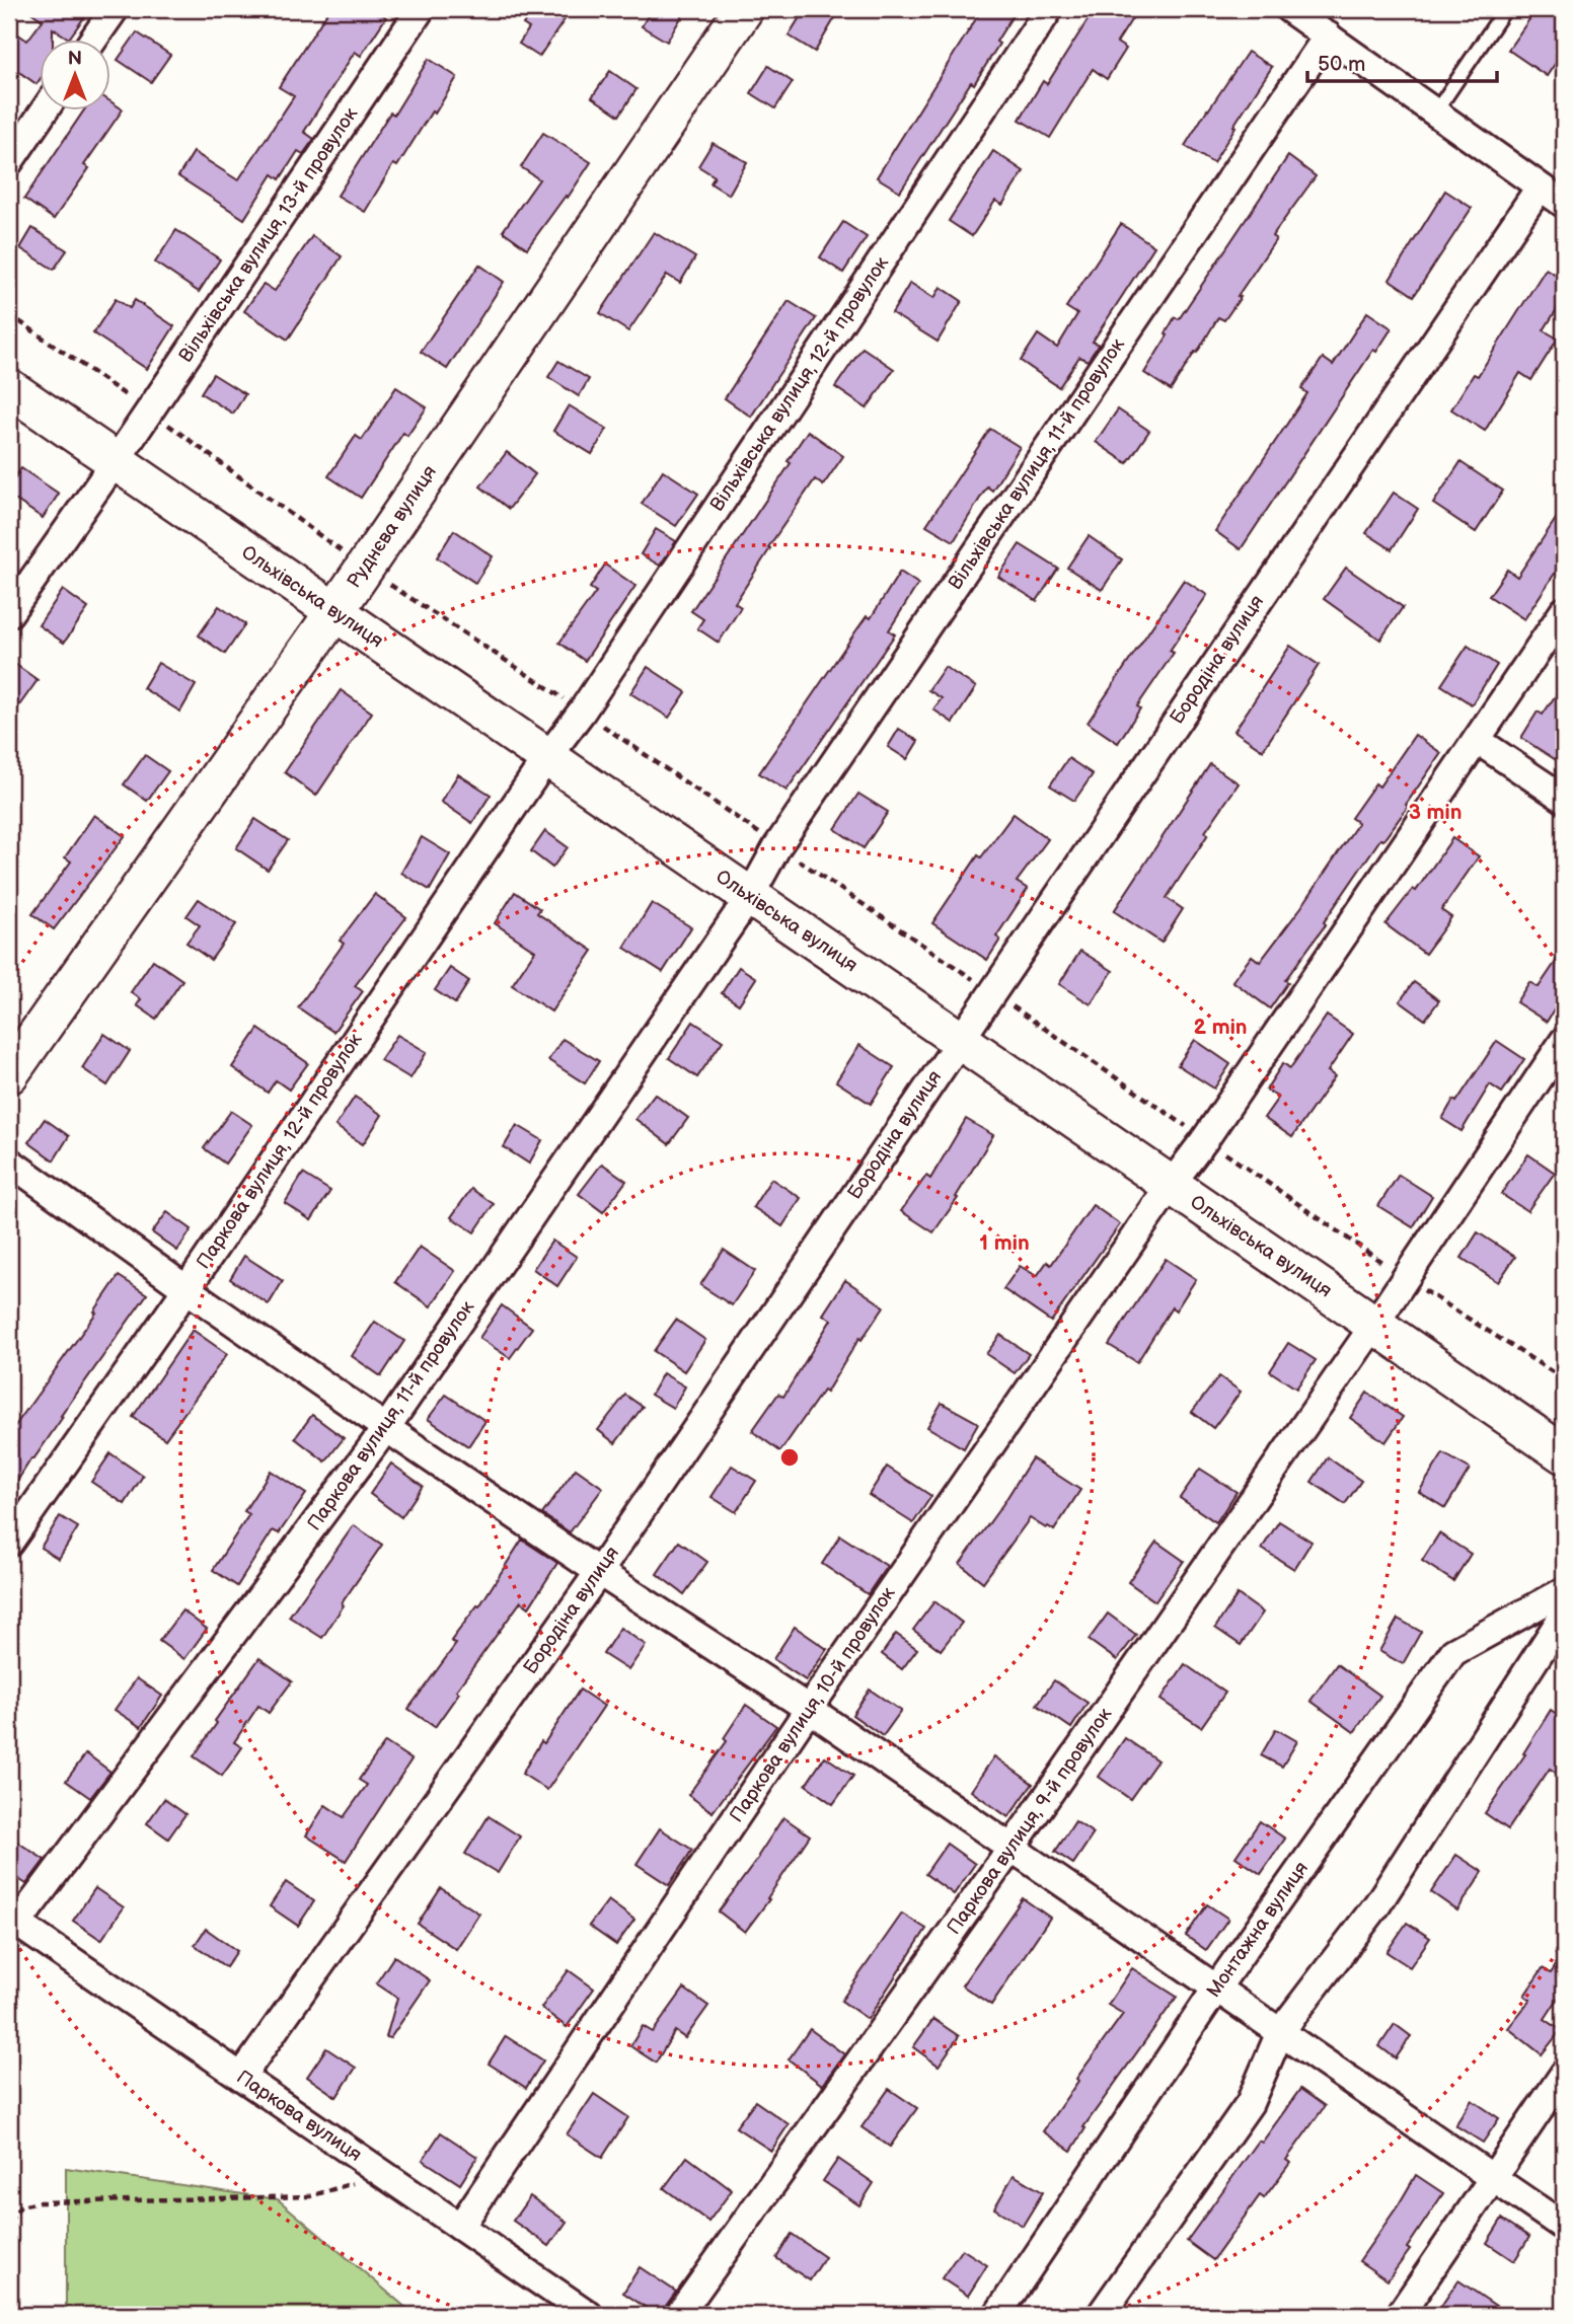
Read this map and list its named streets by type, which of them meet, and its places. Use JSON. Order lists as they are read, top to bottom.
{
  "streets": {
    "street": [
      "Вільхівська вулиця, 13-й провулок",
      "Вільхівська вулиця, 12-й провулок",
      "Вільхівська вулиця, 11-й провулок",
      "Руднєва вулиця",
      "Ольхівська вулиця",
      "Бородіна вулиця",
      "Паркова вулиця, 12-й провулок",
      "Паркова вулиця, 11-й провулок",
      "Паркова вулиця, 10-й провулок",
      "Паркова вулиця, 9-й провулок",
      "Монтажна вулиця",
      "Паркова вулиця"
    ]
  },
  "crossings": [
    ["Вільхівська вулиця, 13-й провулок", "Ольхівська вулиця"],
    ["Вільхівська вулиця, 12-й провулок", "Ольхівська вулиця"],
    ["Вільхівська вулиця, 12-й провулок", "Паркова вулиця, 12-й провулок"],
    ["Вільхівська вулиця, 11-й провулок", "Ольхівська вулиця"],
    ["Вільхівська вулиця, 11-й провулок", "Паркова вулиця, 11-й провулок"],
    ["Руднєва вулиця", "Ольхівська вулиця"],
    ["Ольхівська вулиця", "Бородіна вулиця"],
    ["Ольхівська вулиця", "Паркова вулиця, 12-й провулок"],
    ["Ольхівська вулиця", "Паркова вулиця, 11-й провулок"],
    ["Ольхівська вулиця", "Паркова вулиця, 10-й провулок"],
    ["Ольхівська вулиця", "Паркова вулиця, 9-й провулок"],
    ["Бородіна вулиця", "Паркова вулиця"],
    ["Паркова вулиця, 11-й провулок", "Паркова вулиця"],
    ["Паркова вулиця, 10-й провулок", "Паркова вулиця"]
  ],
  "scale_bar": "50 m",
  "north": "top",
  "rings": ["3 min", "2 min", "1 min"]
}
